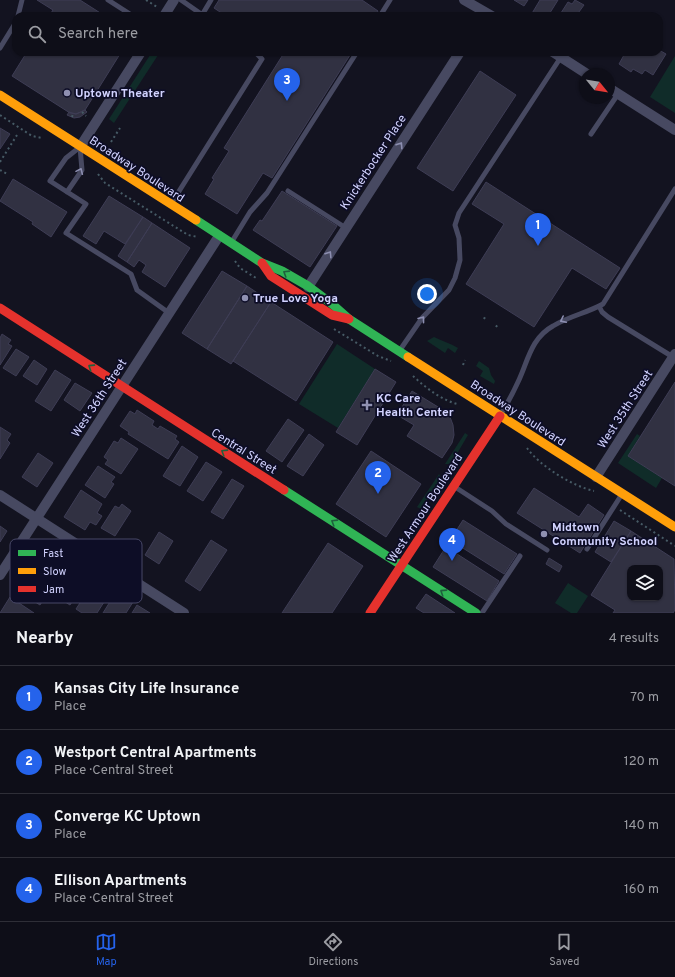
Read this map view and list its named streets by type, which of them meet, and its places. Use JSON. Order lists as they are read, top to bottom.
{
  "streets": {
    "main road": ["Broadway Boulevard", "Central Street", "West Armour Boulevard"],
    "street": ["Knickerbocker Place", "West 36th Street", "West 35th Street"]
  },
  "crossings": [
    ["Knickerbocker Place", "Broadway Boulevard"],
    ["Broadway Boulevard", "West 36th Street"],
    ["Broadway Boulevard", "West 35th Street"],
    ["Broadway Boulevard", "West Armour Boulevard"],
    ["West 36th Street", "Central Street"],
    ["Central Street", "West Armour Boulevard"]
  ],
  "one_way": ["Knickerbocker Place", "Central Street"],
  "places": {
    "other": ["Uptown Theater", "True Love Yoga", "Midtown Community School"],
    "health": ["KC Care Health Center"]
  },
  "legend": ["Fast", "Slow", "Jam"],
  "north": "bottom right",
  "page": {
    "search": "Search here",
    "pins": [
      "3",
      "1",
      "2",
      "4"
    ],
    "heading": ["Nearby", "4 results"],
    "list": [
      {
        "mark": "1",
        "name": "Kansas City Life Insurance",
        "note": "Place",
        "value": "70 m"
      },
      {
        "mark": "2",
        "name": "Westport Central Apartments",
        "note": "Place · Central Street",
        "value": "120 m"
      },
      {
        "mark": "3",
        "name": "Converge KC Uptown",
        "note": "Place",
        "value": "140 m"
      },
      {
        "mark": "4",
        "name": "Ellison Apartments",
        "note": "Place · Central Street",
        "value": "160 m"
      }
    ],
    "nav": ["Map", "Directions", "Saved"]
  }
}
